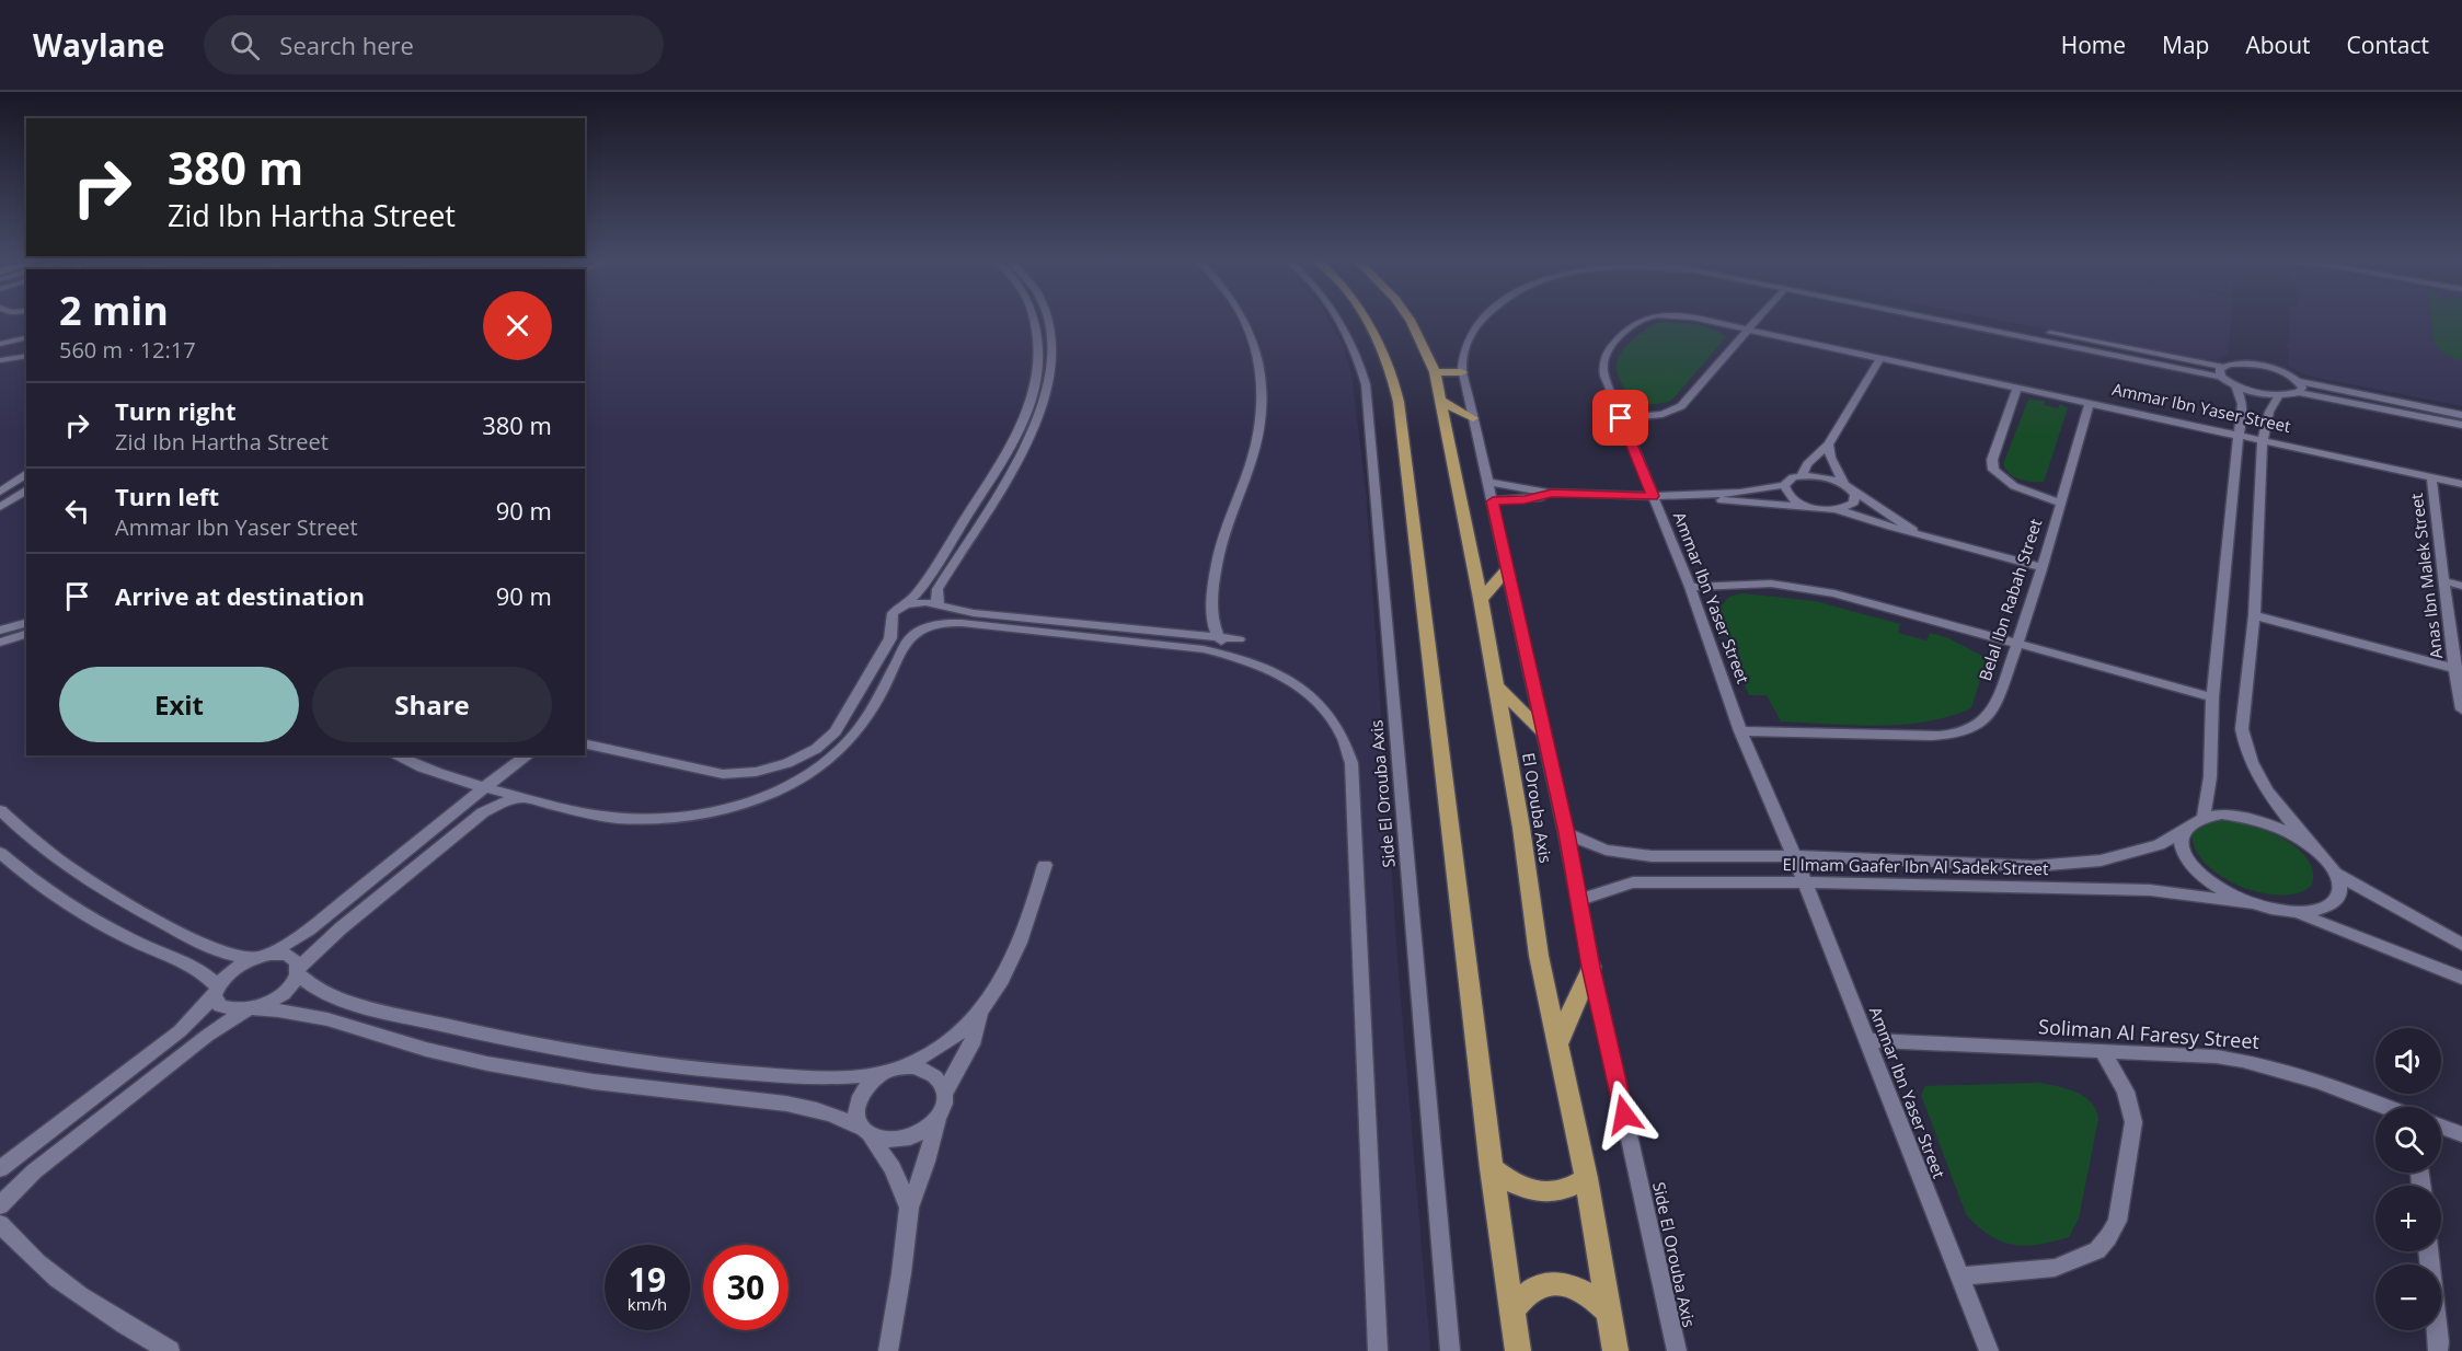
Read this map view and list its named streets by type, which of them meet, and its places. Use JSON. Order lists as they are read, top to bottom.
{
  "streets": {
    "main road": ["El Orouba Axis"],
    "street": [
      "Ammar Ibn Yaser Street",
      "Anas Ibn Malek Street",
      "Belal Ibn Rabah Street",
      "Side El Orouba Axis",
      "El Imam Gaafer Ibn Al Sadek Street",
      "Soliman Al Faresy Street"
    ]
  },
  "crossings": [
    ["Ammar Ibn Yaser Street", "Anas Ibn Malek Street"],
    ["Ammar Ibn Yaser Street", "Belal Ibn Rabah Street"],
    ["Ammar Ibn Yaser Street", "El Imam Gaafer Ibn Al Sadek Street"],
    ["Ammar Ibn Yaser Street", "Soliman Al Faresy Street"],
    ["Side El Orouba Axis", "El Imam Gaafer Ibn Al Sadek Street"]
  ],
  "page": {
    "header": "Waylane",
    "search": "Search here",
    "nav": [
      "Home",
      "Map",
      "About",
      "Contact"
    ],
    "turn": ["380 m", "Zid Ibn Hartha Street"],
    "heading": ["2 min", "560 m · 12:17"],
    "list": [
      {
        "name": "Turn right",
        "note": "Zid Ibn Hartha Street",
        "value": "380 m"
      },
      {
        "name": "Turn left",
        "note": "Ammar Ibn Yaser Street",
        "value": "90 m"
      },
      {
        "name": "Arrive at destination",
        "value": "90 m"
      }
    ],
    "buttons": ["Exit", "Share"],
    "map_buttons": ["+", "−"],
    "speed": "19 km/h",
    "limit": "30"
  }
}
